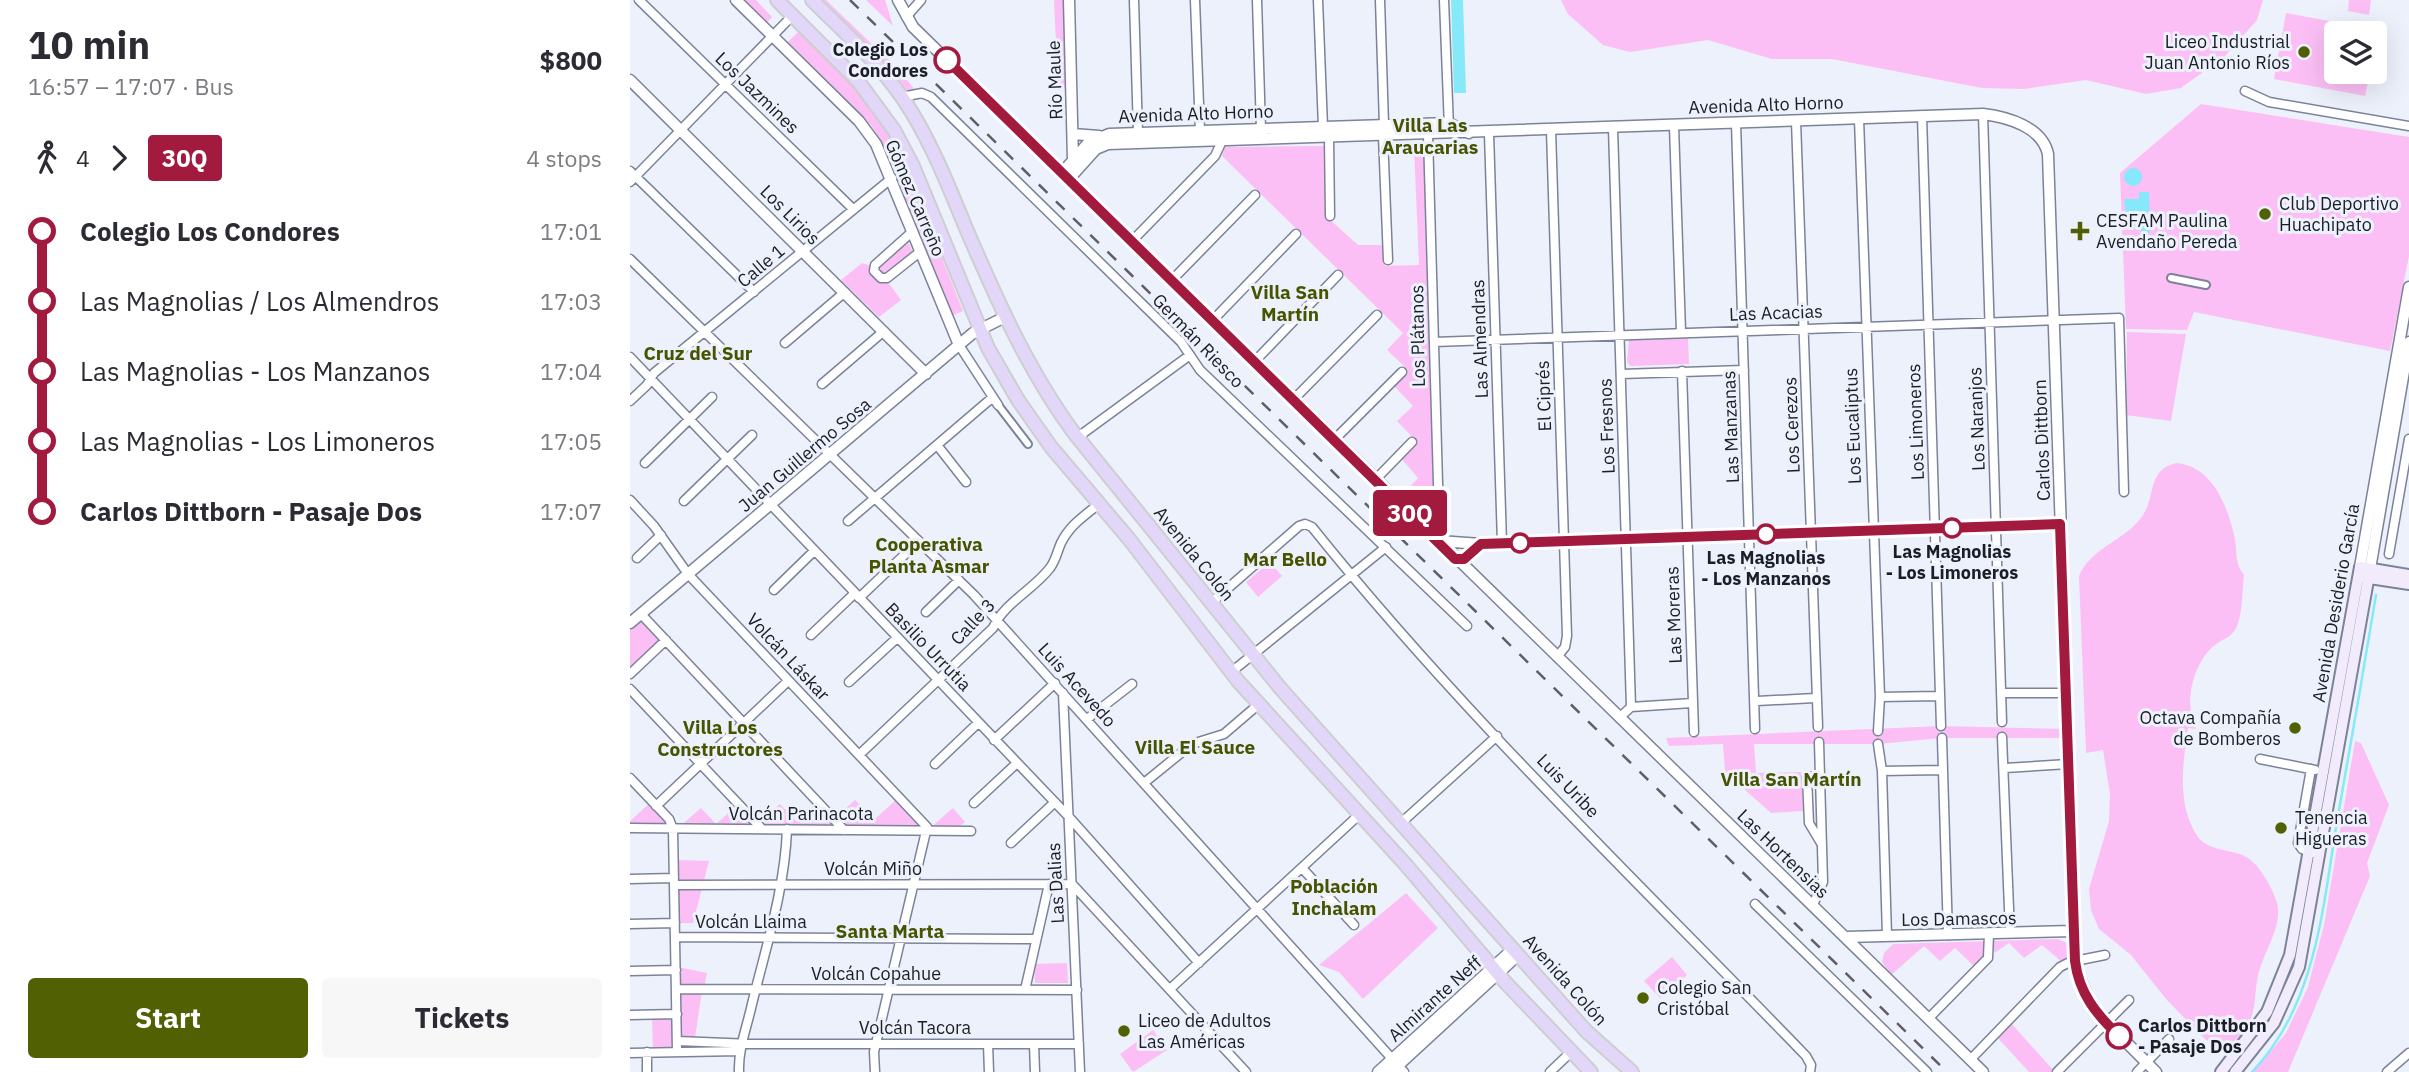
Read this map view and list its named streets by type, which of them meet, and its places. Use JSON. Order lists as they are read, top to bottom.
{
  "streets": {
    "main road": ["Avenida Colón", "Avenida Desiderio García"],
    "street": [
      "Río Maule",
      "Los Jazmines",
      "Avenida Alto Horno",
      "Gómez Carreño",
      "Los Lirios",
      "Calle 1",
      "Las Acacias",
      "Los Plátanos",
      "Las Almendras",
      "Germán Riesco",
      "El Ciprés",
      "Los Naranjos",
      "Los Limoneros",
      "Los Cerezos",
      "Los Fresnos",
      "Los Eucaliptus",
      "Las Manzanas",
      "Carlos Dittborn",
      "Juan Guillermo Sosa",
      "Las Moreras",
      "Calle 3",
      "Basilio Urrutia",
      "Volcán Láskar",
      "Luis Acevedo",
      "Luis Uribe",
      "Volcán Parinacota",
      "Las Hortensias",
      "Volcán Miño",
      "Las Dalias",
      "Los Damascos",
      "Volcán Llaima",
      "Volcán Copahue",
      "Almirante Neff",
      "Volcán Tacora"
    ]
  },
  "crossings": [
    ["Río Maule", "Avenida Alto Horno"],
    ["Los Jazmines", "Calle 1"],
    ["Avenida Alto Horno", "Los Plátanos"],
    ["Avenida Alto Horno", "Las Almendras"],
    ["Avenida Alto Horno", "El Ciprés"],
    ["Avenida Alto Horno", "Los Naranjos"],
    ["Avenida Alto Horno", "Los Limoneros"],
    ["Avenida Alto Horno", "Los Cerezos"],
    ["Avenida Alto Horno", "Los Fresnos"],
    ["Avenida Alto Horno", "Los Eucaliptus"],
    ["Avenida Alto Horno", "Las Manzanas"],
    ["Avenida Alto Horno", "Carlos Dittborn"],
    ["Avenida Alto Horno", "Las Hortensias"],
    ["Gómez Carreño", "Calle 1"],
    ["Gómez Carreño", "Juan Guillermo Sosa"],
    ["Los Lirios", "Calle 1"],
    ["Los Lirios", "Juan Guillermo Sosa"],
    ["Calle 1", "Basilio Urrutia"],
    ["Las Acacias", "Los Plátanos"],
    ["Las Acacias", "Las Almendras"],
    ["Las Acacias", "El Ciprés"],
    ["Las Acacias", "Los Naranjos"],
    ["Las Acacias", "Los Limoneros"],
    ["Las Acacias", "Los Cerezos"],
    ["Las Acacias", "Los Fresnos"],
    ["Las Acacias", "Los Eucaliptus"],
    ["Las Acacias", "Las Manzanas"],
    ["Las Acacias", "Carlos Dittborn"],
    ["Los Plátanos", "Las Hortensias"],
    ["Germán Riesco", "Avenida Colón"],
    ["El Ciprés", "Las Hortensias"],
    ["Carlos Dittborn", "Los Damascos"],
    ["Juan Guillermo Sosa", "Avenida Colón"],
    ["Juan Guillermo Sosa", "Basilio Urrutia"],
    ["Juan Guillermo Sosa", "Volcán Láskar"],
    ["Juan Guillermo Sosa", "Luis Acevedo"],
    ["Avenida Colón", "Luis Uribe"],
    ["Avenida Colón", "Almirante Neff"],
    ["Calle 3", "Basilio Urrutia"],
    ["Calle 3", "Volcán Láskar"],
    ["Calle 3", "Luis Acevedo"],
    ["Basilio Urrutia", "Las Dalias"],
    ["Volcán Láskar", "Volcán Parinacota"],
    ["Luis Acevedo", "Las Dalias"],
    ["Luis Acevedo", "Almirante Neff"],
    ["Las Hortensias", "Los Damascos"],
    ["Volcán Miño", "Las Dalias"],
    ["Las Dalias", "Volcán Copahue"],
    ["Las Dalias", "Volcán Tacora"]
  ],
  "districts": [
    "Villa Las Araucarias",
    "Villa San Martín",
    "Cruz del Sur",
    "Cooperativa Planta Asmar",
    "Mar Bello",
    "Villa Los Constructores",
    "Villa El Sauce",
    "Villa San Martín",
    "Población Inchalam",
    "Santa Marta"
  ],
  "places": {
    "other": [
      "Liceo Industrial Juan Antonio Ríos",
      "Colegio Los Condores",
      "Club Deportivo Huachipato",
      "Las Magnolias - Los Limoneros",
      "Las Magnolias - Los Manzanos",
      "Octava Compañía de Bomberos",
      "Tenencia Higueras",
      "Colegio San Cristóbal",
      "Liceo de Adultos Las Américas",
      "Carlos Dittborn - Pasaje Dos"
    ],
    "health": ["CESFAM Paulina Avendaño Pereda"]
  },
  "lines": ["bus line 30Q"],
  "page": {
    "heading": ["10 min", "16:57 – 17:07 · Bus", "$800"],
    "on_map": "30Q",
    "legs": ["4", "30Q", "4 stops"],
    "list": [
      {
        "name": "Colegio Los Condores",
        "value": "17:01"
      },
      {
        "name": "Las Magnolias / Los Almendros",
        "value": "17:03"
      },
      {
        "name": "Las Magnolias - Los Manzanos",
        "value": "17:04"
      },
      {
        "name": "Las Magnolias - Los Limoneros",
        "value": "17:05"
      },
      {
        "name": "Carlos Dittborn - Pasaje Dos",
        "value": "17:07"
      }
    ],
    "buttons": ["Start", "Tickets"]
  }
}
